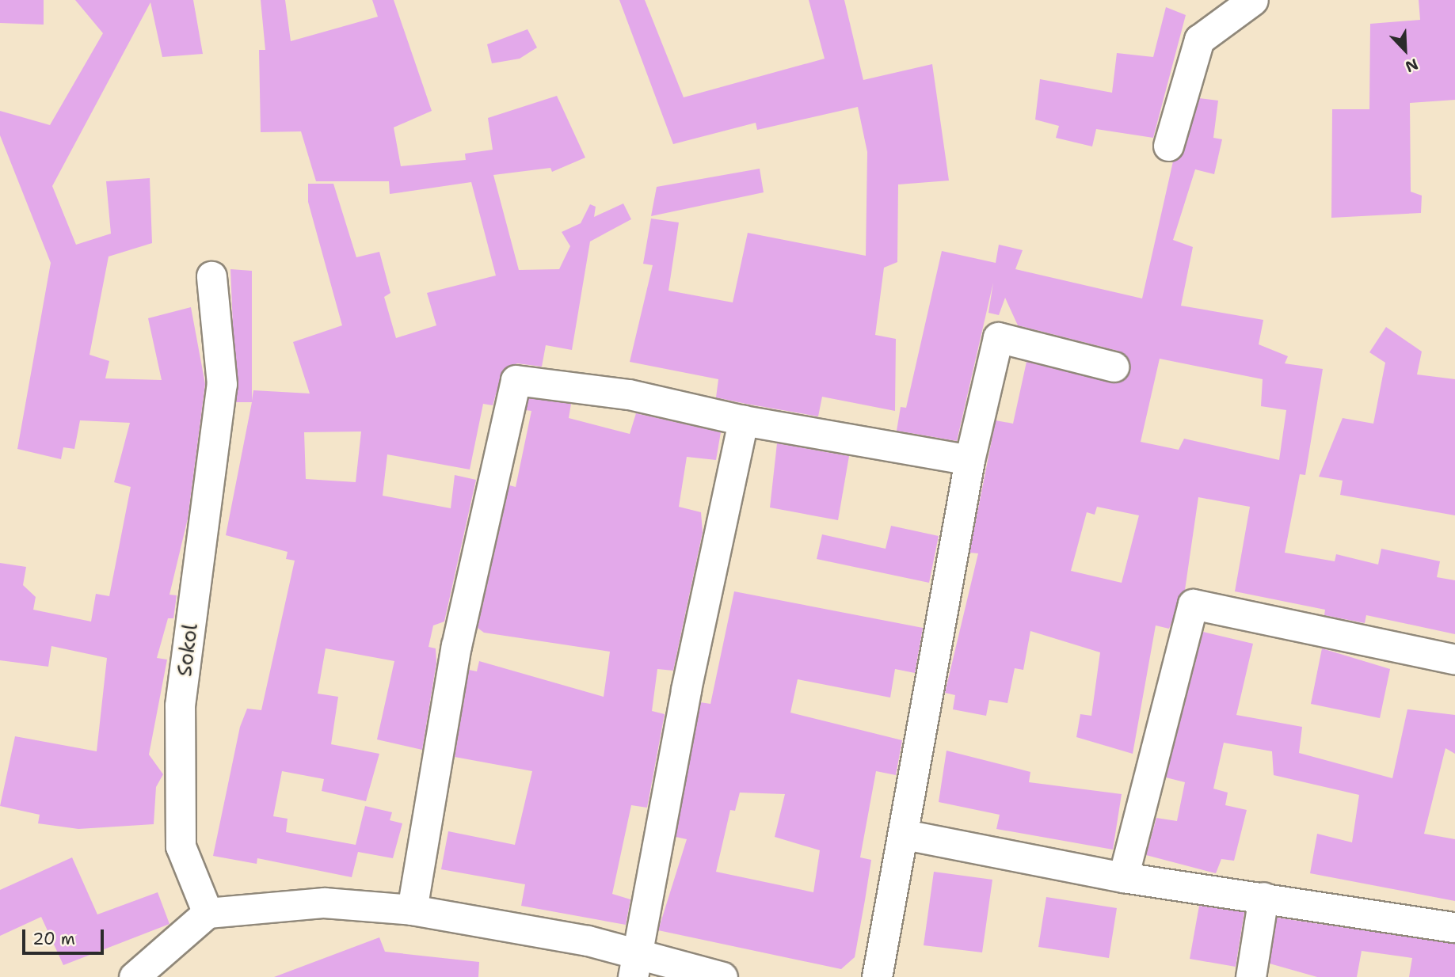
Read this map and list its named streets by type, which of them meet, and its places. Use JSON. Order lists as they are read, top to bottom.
{
  "streets": {
    "street": ["Sokol"]
  },
  "scale_bar": "20 m",
  "north": "bottom right"
}
